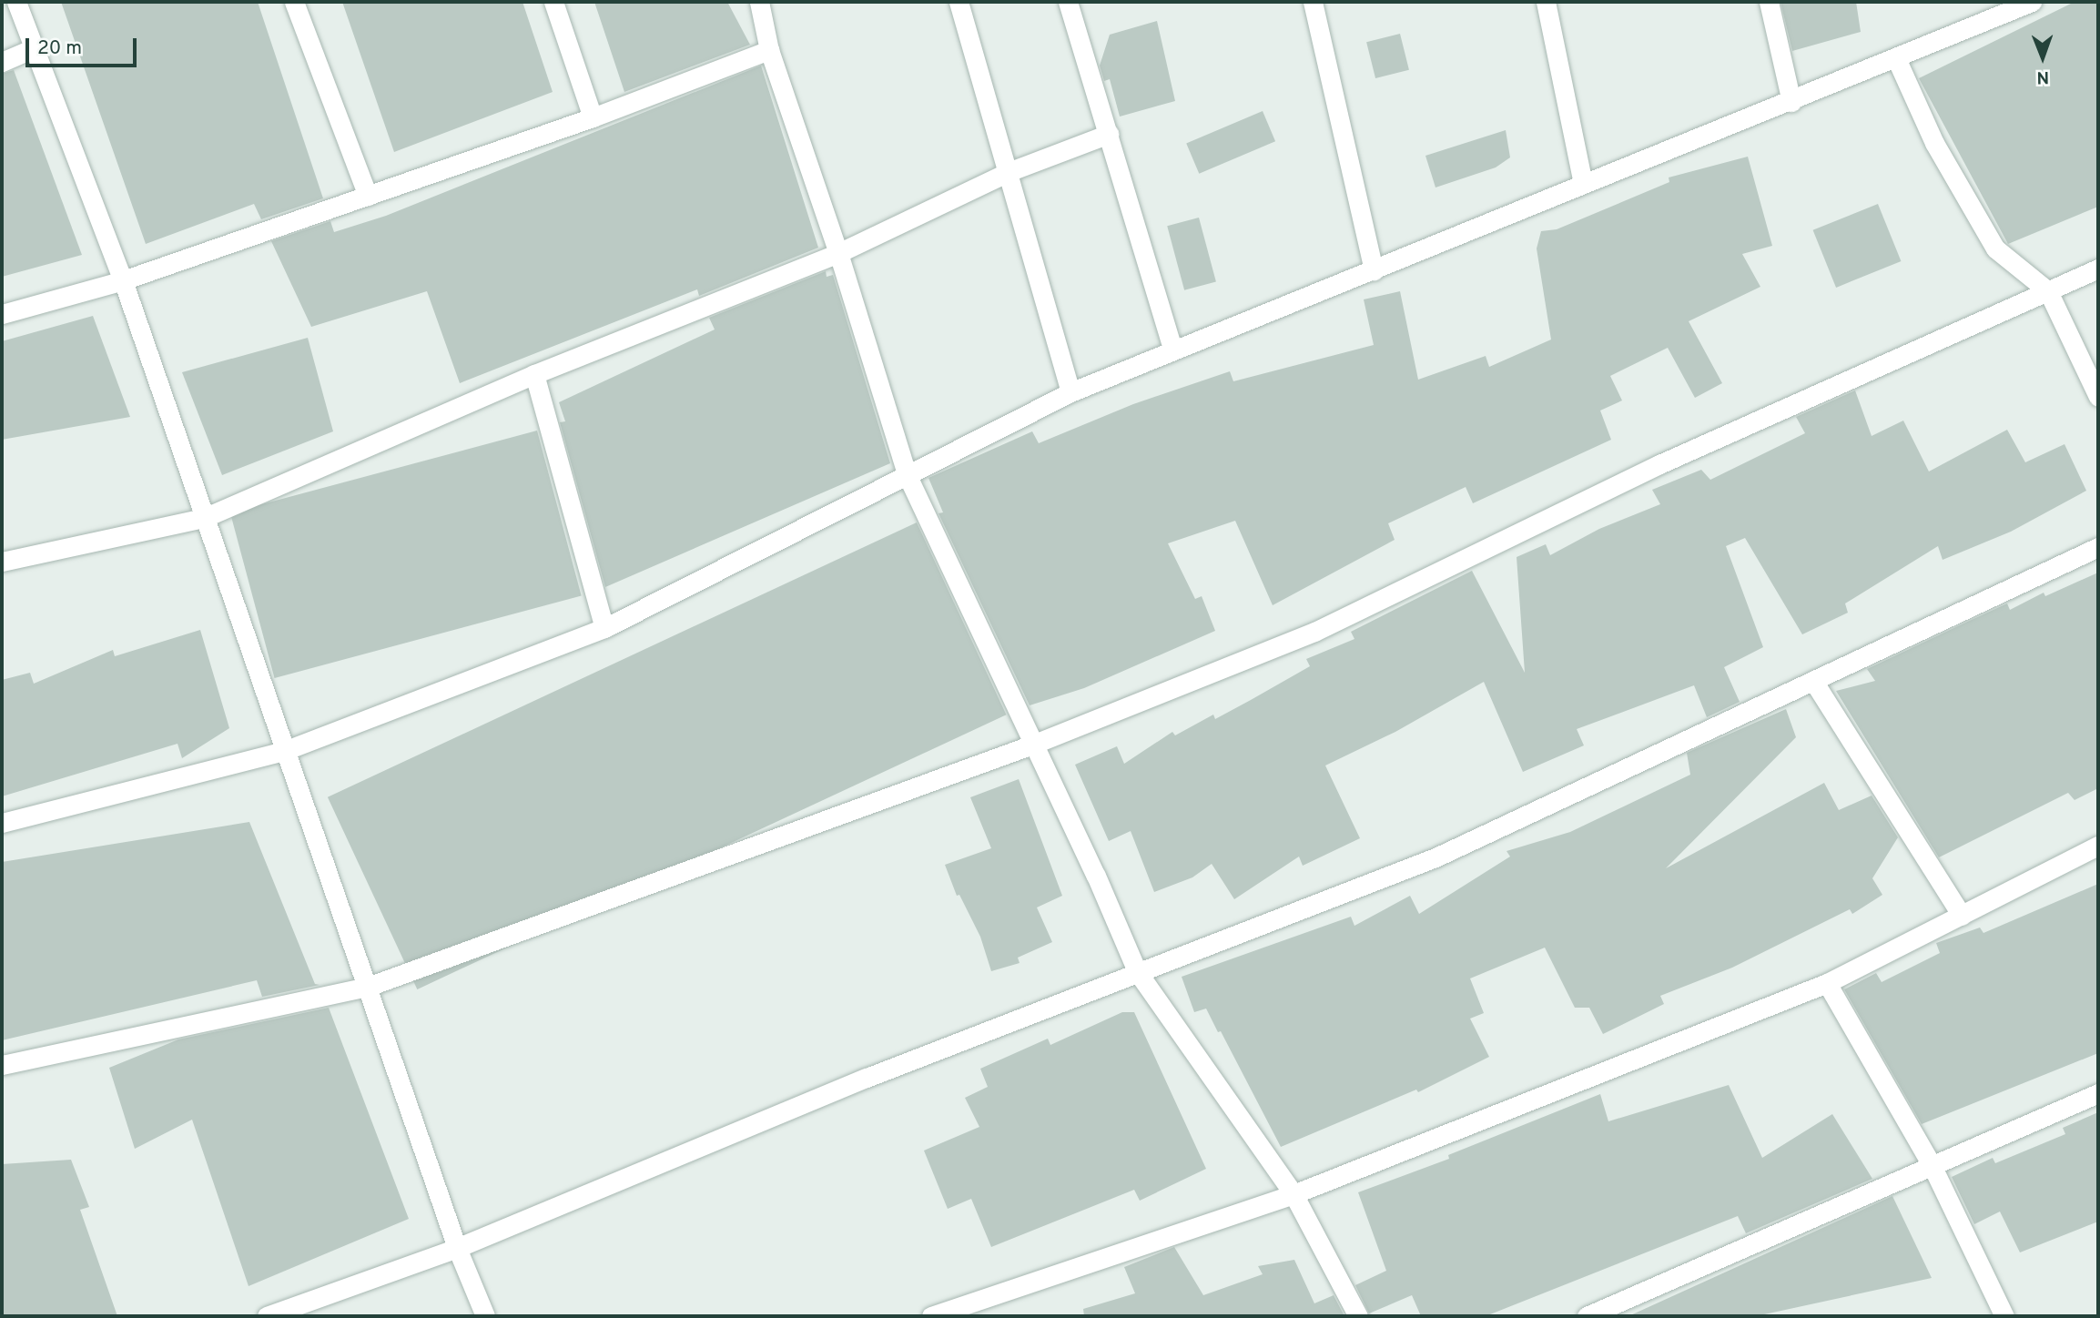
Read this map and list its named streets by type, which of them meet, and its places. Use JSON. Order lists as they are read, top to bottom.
{
  "scale_bar": "20 m",
  "north": "bottom"
}
